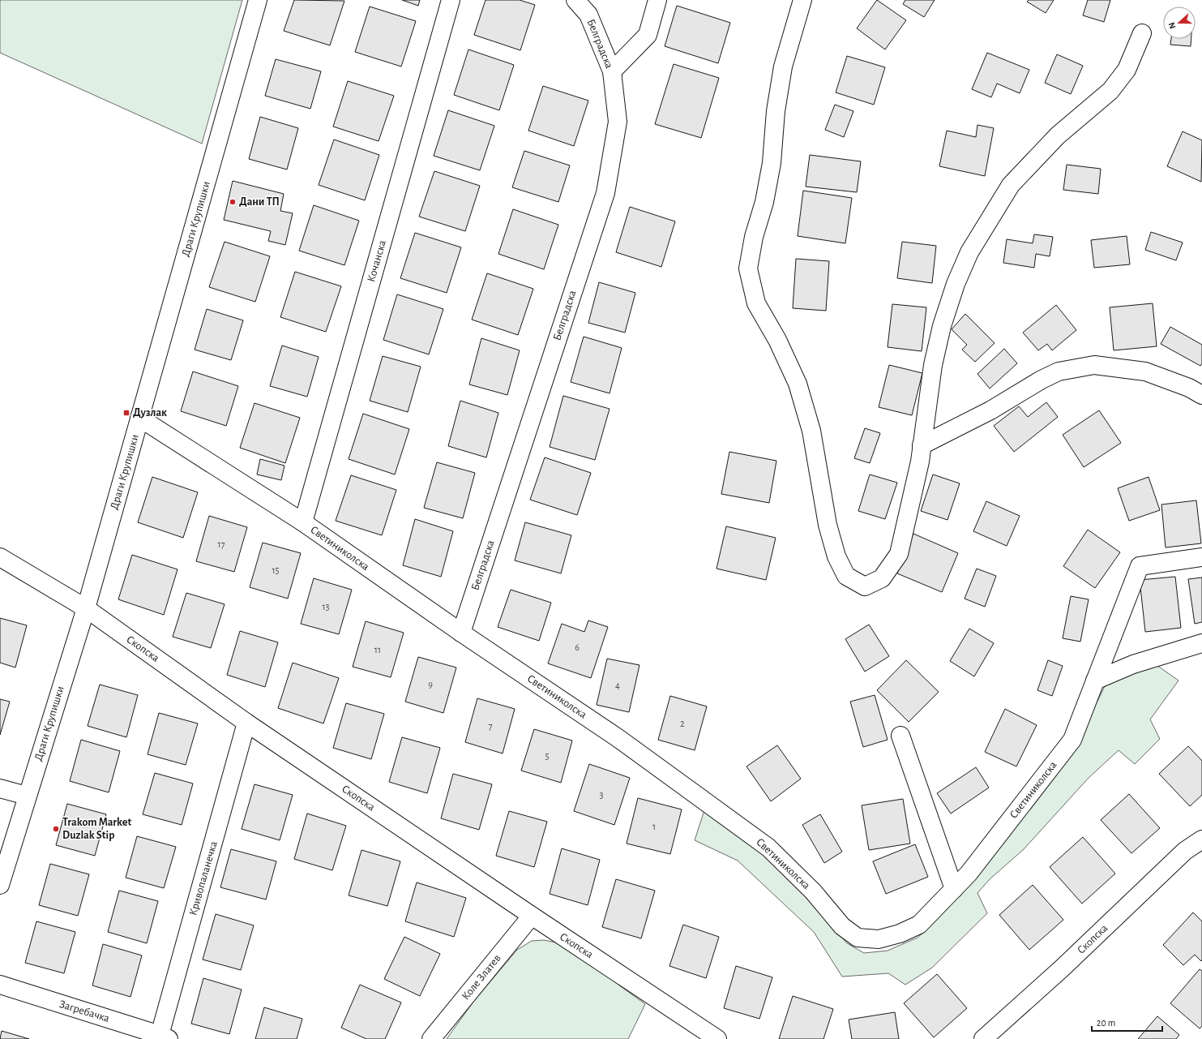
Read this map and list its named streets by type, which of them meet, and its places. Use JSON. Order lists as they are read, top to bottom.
{
  "streets": {
    "street": [
      "Белградска",
      "Драги Крупишки",
      "Кочанска",
      "Светиниколска",
      "Скопска",
      "Кривопаланечка",
      "Коле Златев",
      "Загребачка"
    ]
  },
  "crossings": [
    ["Белградска", "Светиниколска"],
    ["Драги Крупишки", "Светиниколска"],
    ["Драги Крупишки", "Скопска"],
    ["Кочанска", "Светиниколска"],
    ["Скопска", "Кривопаланечка"],
    ["Скопска", "Коле Златев"],
    ["Кривопаланечка", "Загребачка"]
  ],
  "places": {
    "other": ["Дани ТП", "Trakom Market Duzlak Stip"],
    "transit": ["Дузлак"]
  },
  "house_numbers": [
    "17",
    "15",
    "13",
    "6",
    "11",
    "9",
    "4",
    "2",
    "7",
    "5",
    "3",
    "1"
  ],
  "scale_bar": "20 m",
  "north": "left"
}
